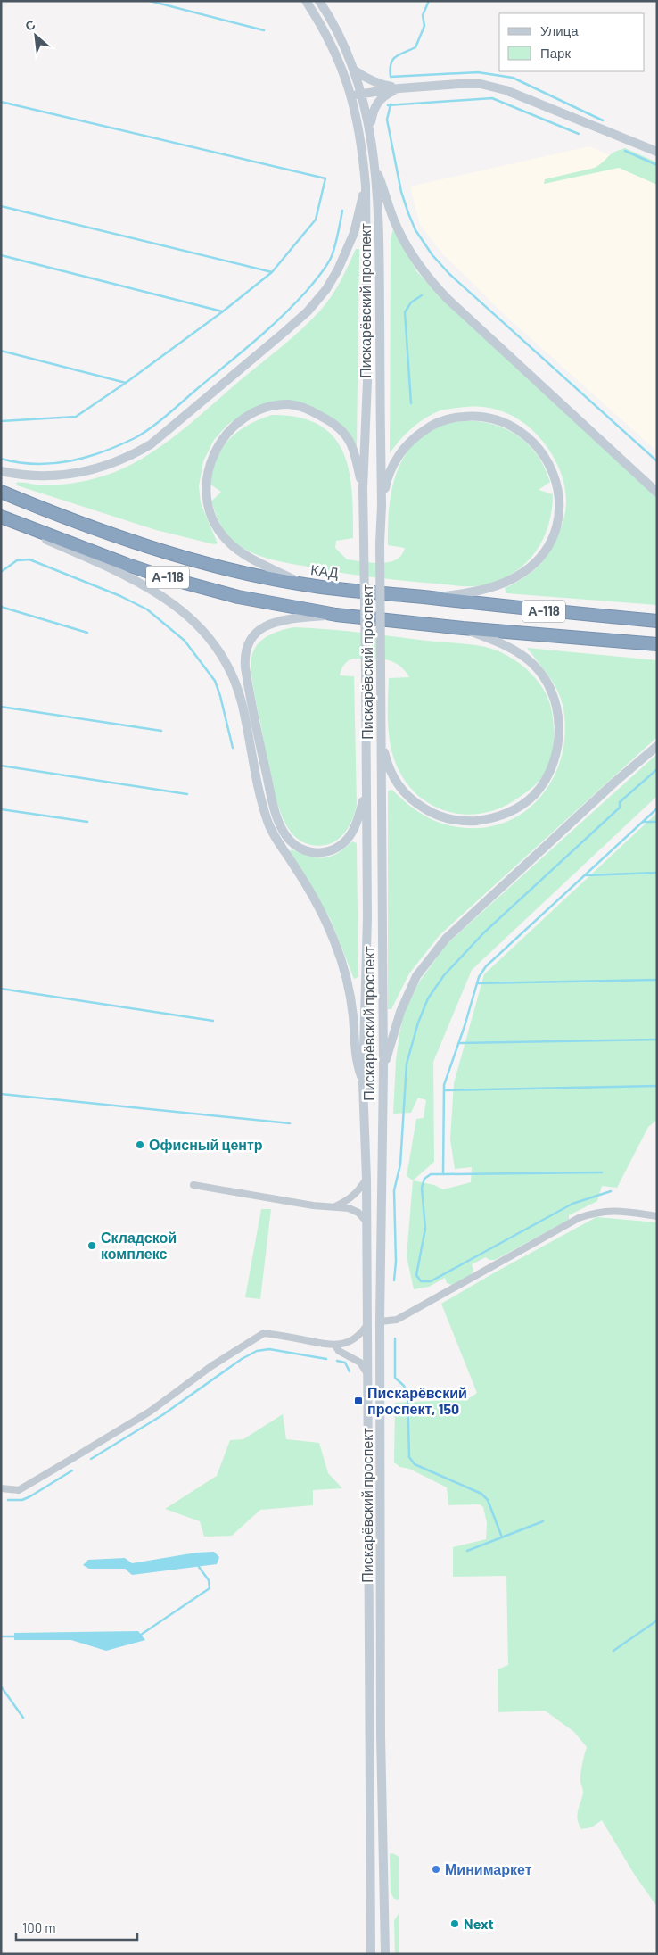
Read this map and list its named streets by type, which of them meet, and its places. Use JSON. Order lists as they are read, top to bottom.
{
  "streets": {
    "highway": ["КАД", "А-118"],
    "main road": ["Пискарёвский проспект"]
  },
  "places": {
    "other": [
      "Офисный центр",
      "Складской комплекс",
      "Минимаркет",
      "Next"
    ],
    "transit": ["Пискарёвский проспект, 150"]
  },
  "legend": ["Улица", "Парк"],
  "scale_bar": "100 m",
  "north": "top left"
}
